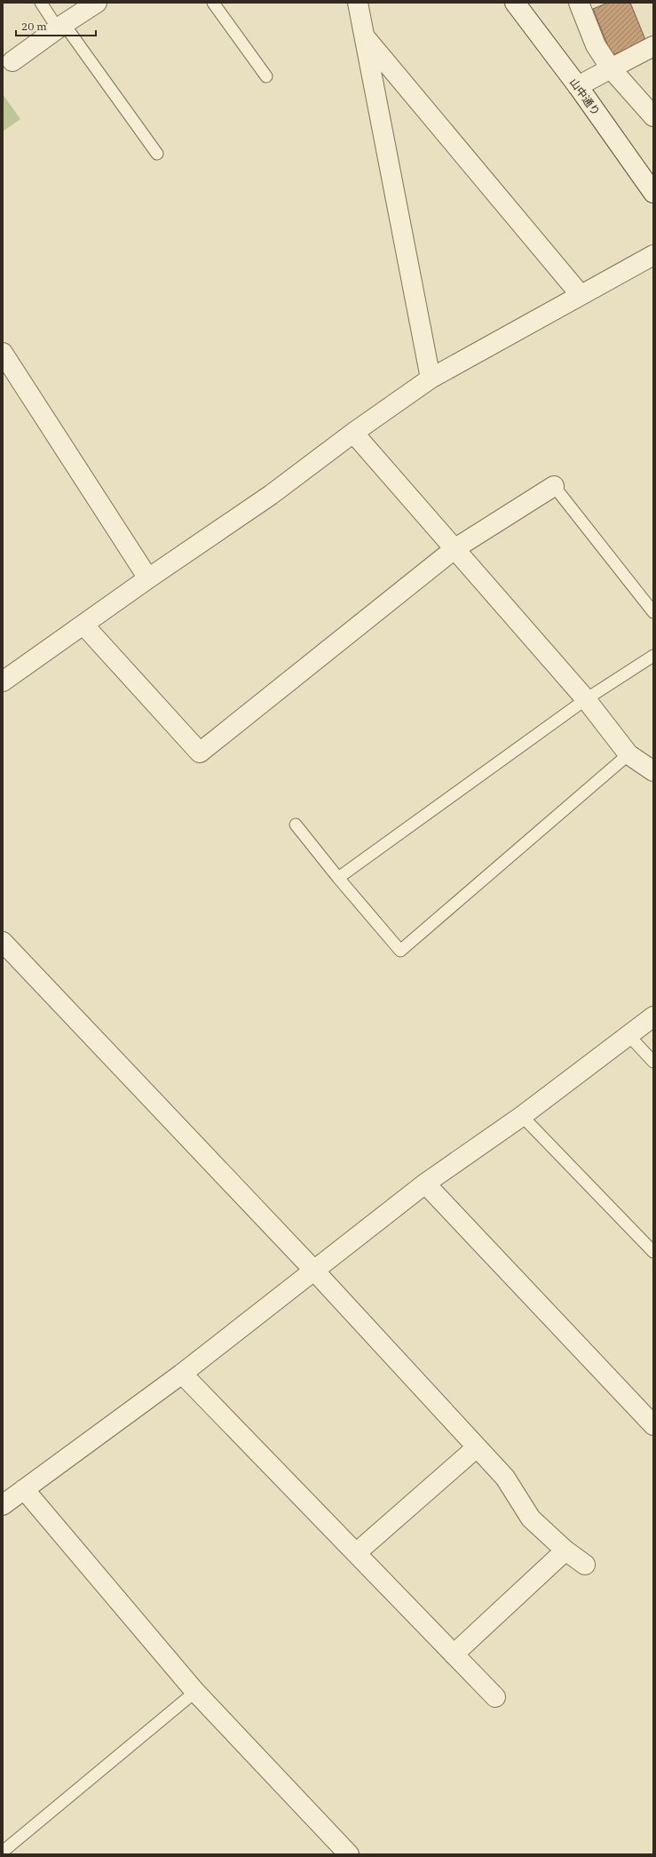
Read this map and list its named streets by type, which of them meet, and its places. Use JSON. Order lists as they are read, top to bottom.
{
  "streets": {
    "street": ["山中通り"]
  },
  "scale_bar": "20 m"
}
